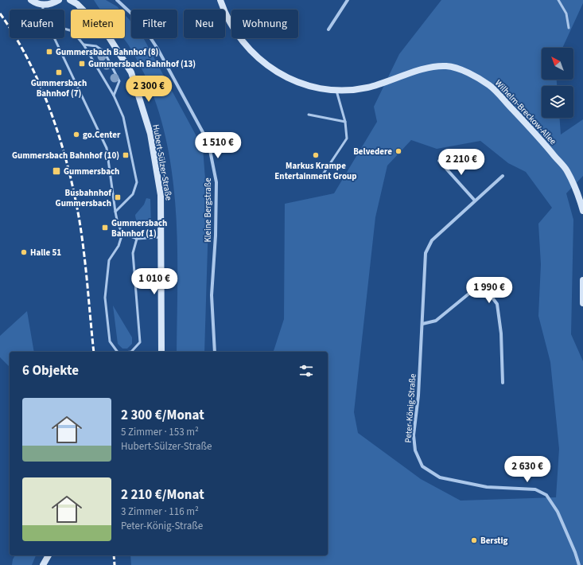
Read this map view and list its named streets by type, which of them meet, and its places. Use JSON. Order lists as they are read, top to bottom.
{
  "streets": {
    "street": [
      "Wilhelm-Breckow-Allee",
      "Hubert-Sülzer-Straße",
      "Kleine Bergstraße",
      "Peter-König-Straße"
    ]
  },
  "places": {
    "transit": [
      "Gummersbach Bahnhof (8)",
      "Gummersbach Bahnhof (13)",
      "Gummersbach Bahnhof (7)",
      "Gummersbach Bahnhof (10)",
      "Gummersbach",
      "Busbahnhof Gummersbach",
      "Gummersbach Bahnhof (1)"
    ],
    "other": [
      "go.Center",
      "Belvedere",
      "Markus Krampe Entertainment Group",
      "Halle 51",
      "Berstig"
    ]
  },
  "north": "top left",
  "page": {
    "chip": [
      "Kaufen",
      "Mieten",
      "Filter",
      "Neu",
      "Wohnung"
    ],
    "price": [
      "2 300 €",
      "1 510 €",
      "2 210 €",
      "1 010 €",
      "1 990 €",
      "2 630 €"
    ],
    "heading": "6 Objekte",
    "list": [
      {
        "name": "2 300 €/Monat",
        "note": "5 Zimmer · 153 m² · Hubert-Sülzer-Straße"
      },
      {
        "name": "2 210 €/Monat",
        "note": "3 Zimmer · 116 m² · Peter-König-Straße"
      }
    ]
  }
}
